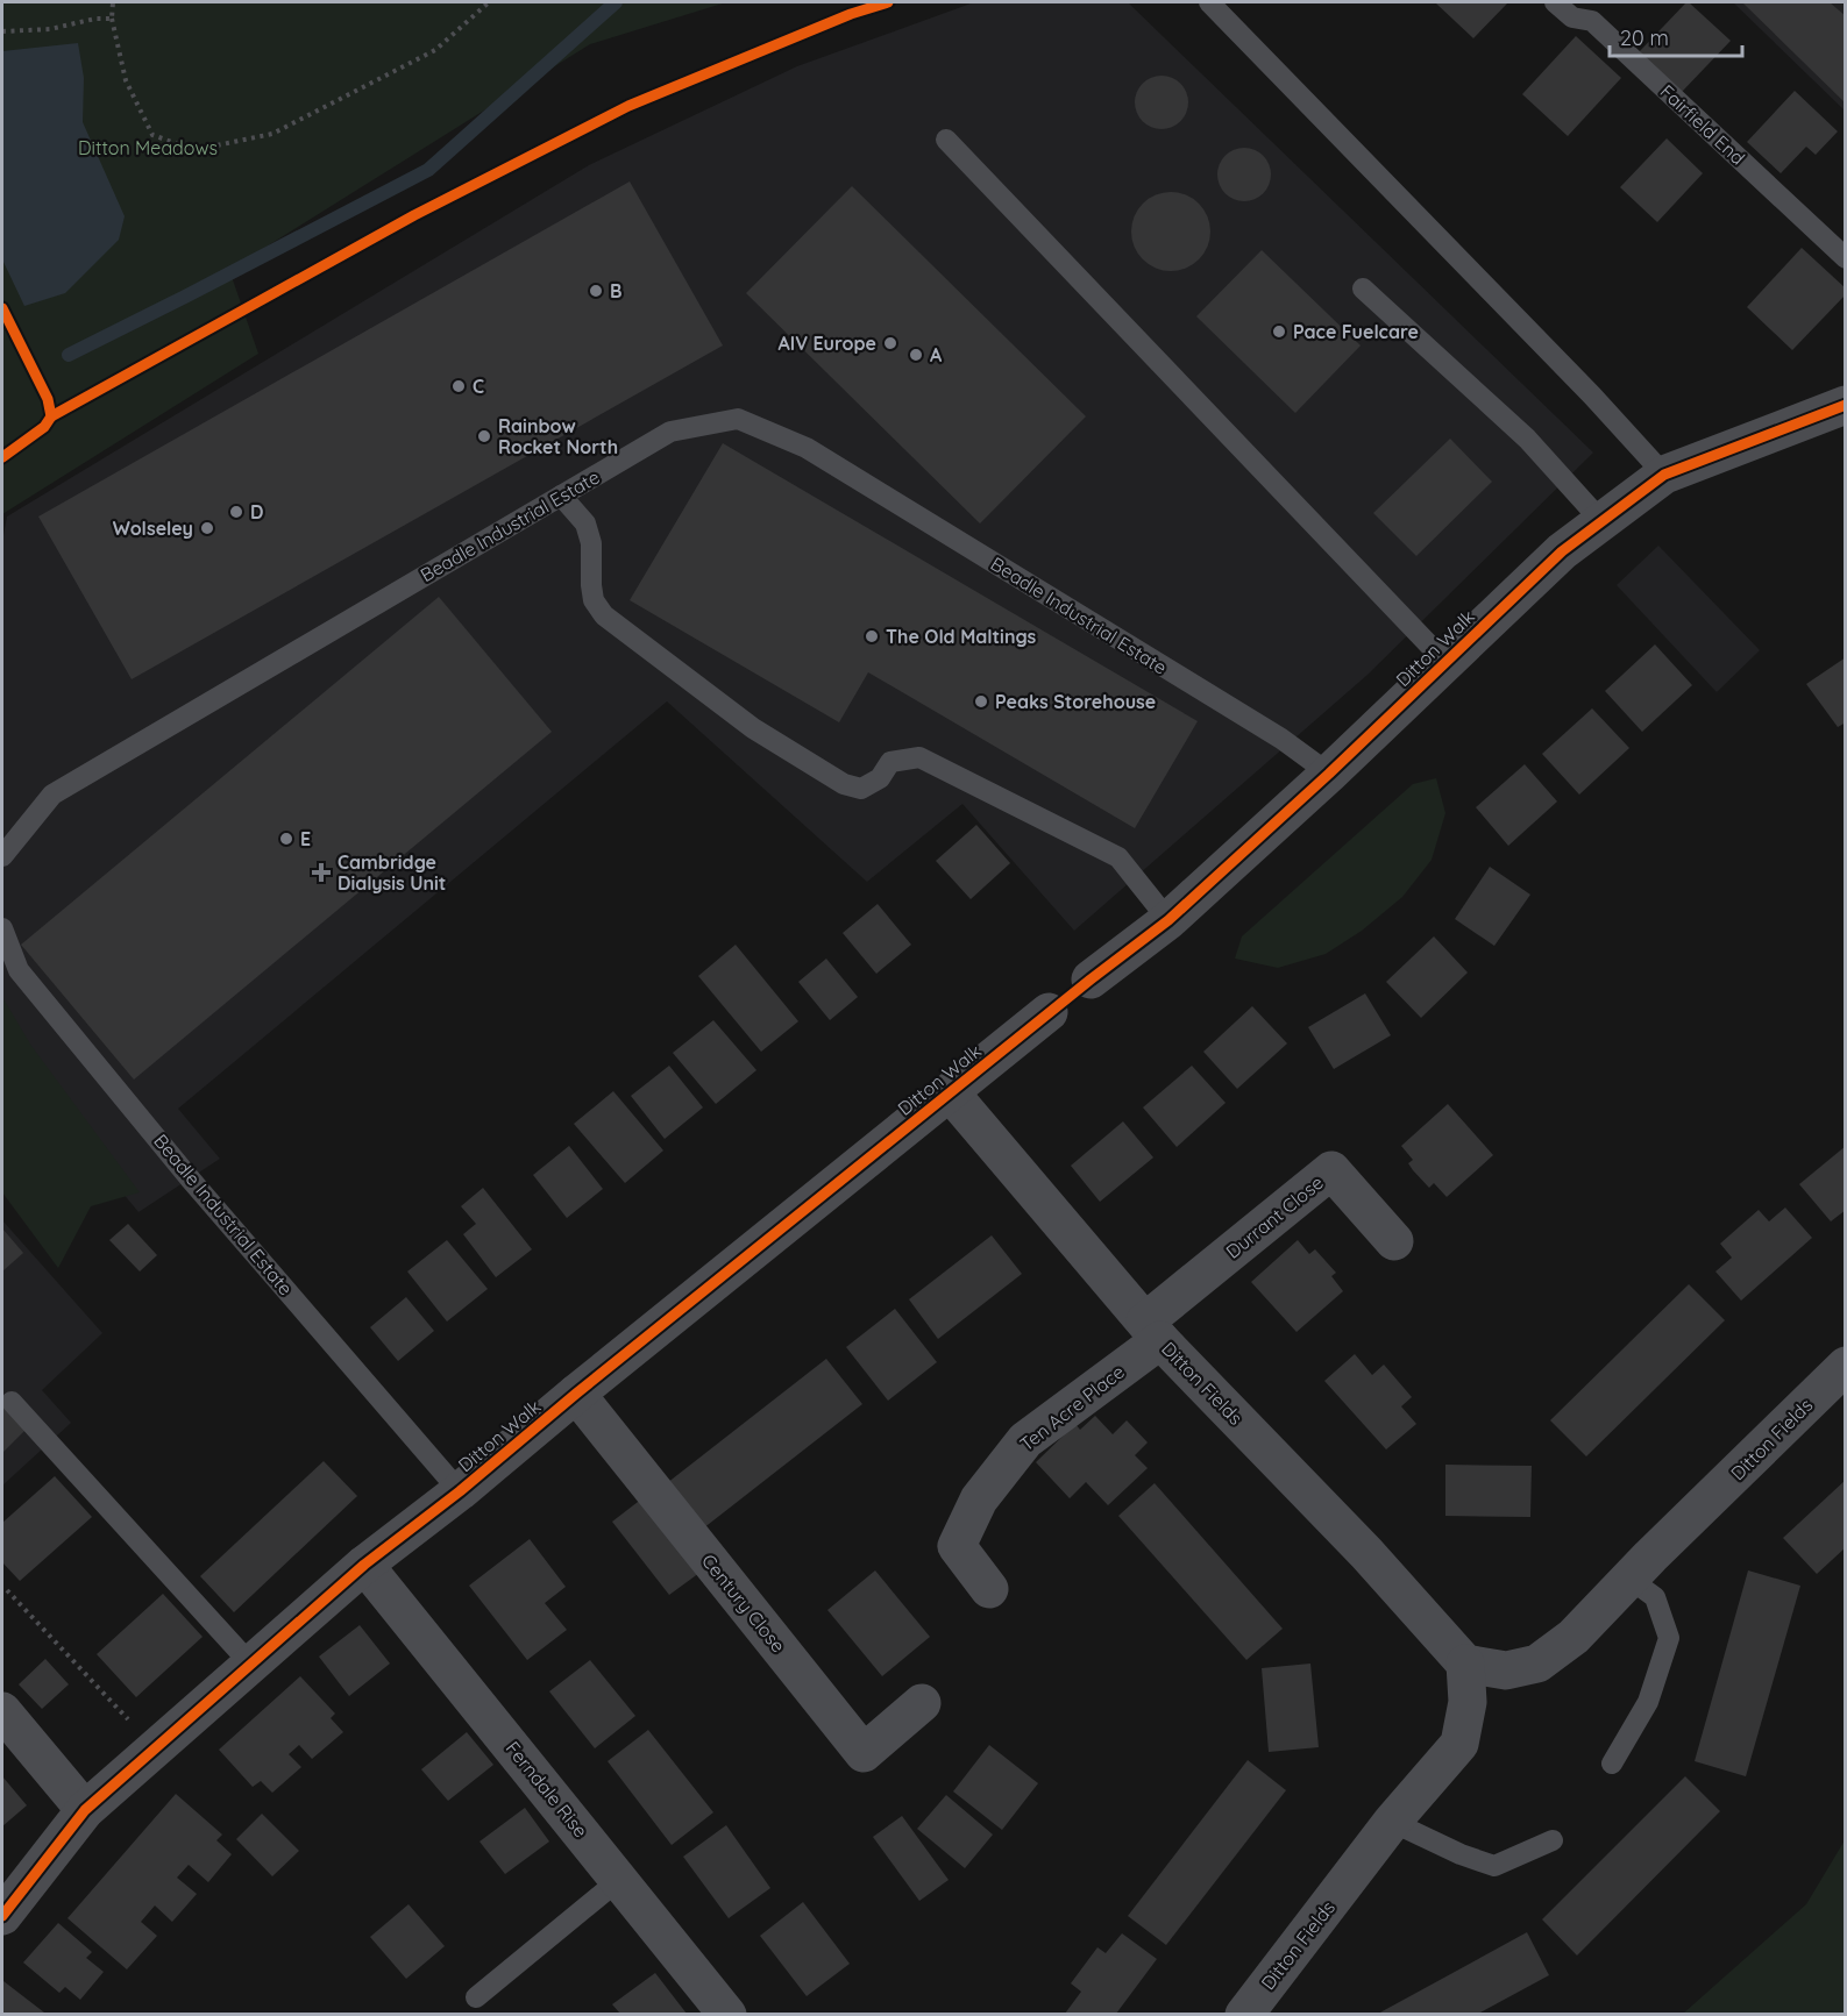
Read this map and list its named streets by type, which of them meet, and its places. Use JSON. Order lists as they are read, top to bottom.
{
  "streets": {
    "street": [
      "Ditton Walk",
      "Durrant Close",
      "Ditton Fields",
      "Ten Acre Place",
      "Century Close",
      "Ferndale Rise"
    ],
    "lane": ["Fairfield End", "Beadle Industrial Estate"]
  },
  "crossings": [
    ["Beadle Industrial Estate", "Ditton Walk"],
    ["Ditton Walk", "Ditton Fields"],
    ["Ditton Walk", "Century Close"],
    ["Ditton Walk", "Ferndale Rise"],
    ["Durrant Close", "Ditton Fields"],
    ["Durrant Close", "Ten Acre Place"],
    ["Ditton Fields", "Ten Acre Place"]
  ],
  "parks": ["Ditton Meadows"],
  "places": {
    "other": [
      "B",
      "Pace Fuelcare",
      "AIV Europe",
      "A",
      "C",
      "Rainbow Rocket North",
      "D",
      "Wolseley",
      "The Old Maltings",
      "Peaks Storehouse",
      "E"
    ],
    "health": ["Cambridge Dialysis Unit"]
  },
  "scale_bar": "20 m"
}
